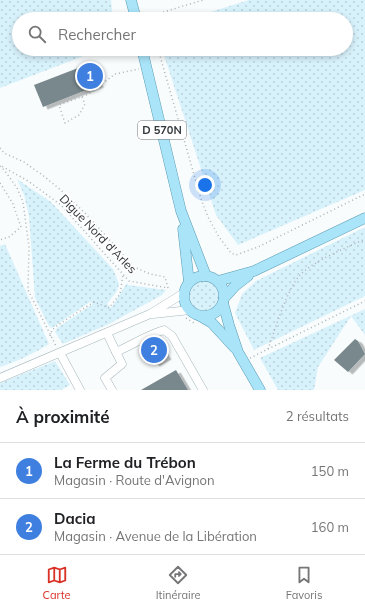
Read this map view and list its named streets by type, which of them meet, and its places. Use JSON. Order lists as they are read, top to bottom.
{
  "streets": {
    "main road": ["D 570N"],
    "path": ["Digue Nord d'Arles"]
  },
  "page": {
    "search": "Rechercher",
    "pins": ["1", "2"],
    "heading": ["À proximité", "2 résultats"],
    "list": [
      {
        "mark": "1",
        "name": "La Ferme du Trébon",
        "note": "Magasin · Route d'Avignon",
        "value": "150 m"
      },
      {
        "mark": "2",
        "name": "Dacia",
        "note": "Magasin · Avenue de la Libération",
        "value": "160 m"
      }
    ],
    "nav": ["Carte", "Itinéraire", "Favoris"]
  }
}
